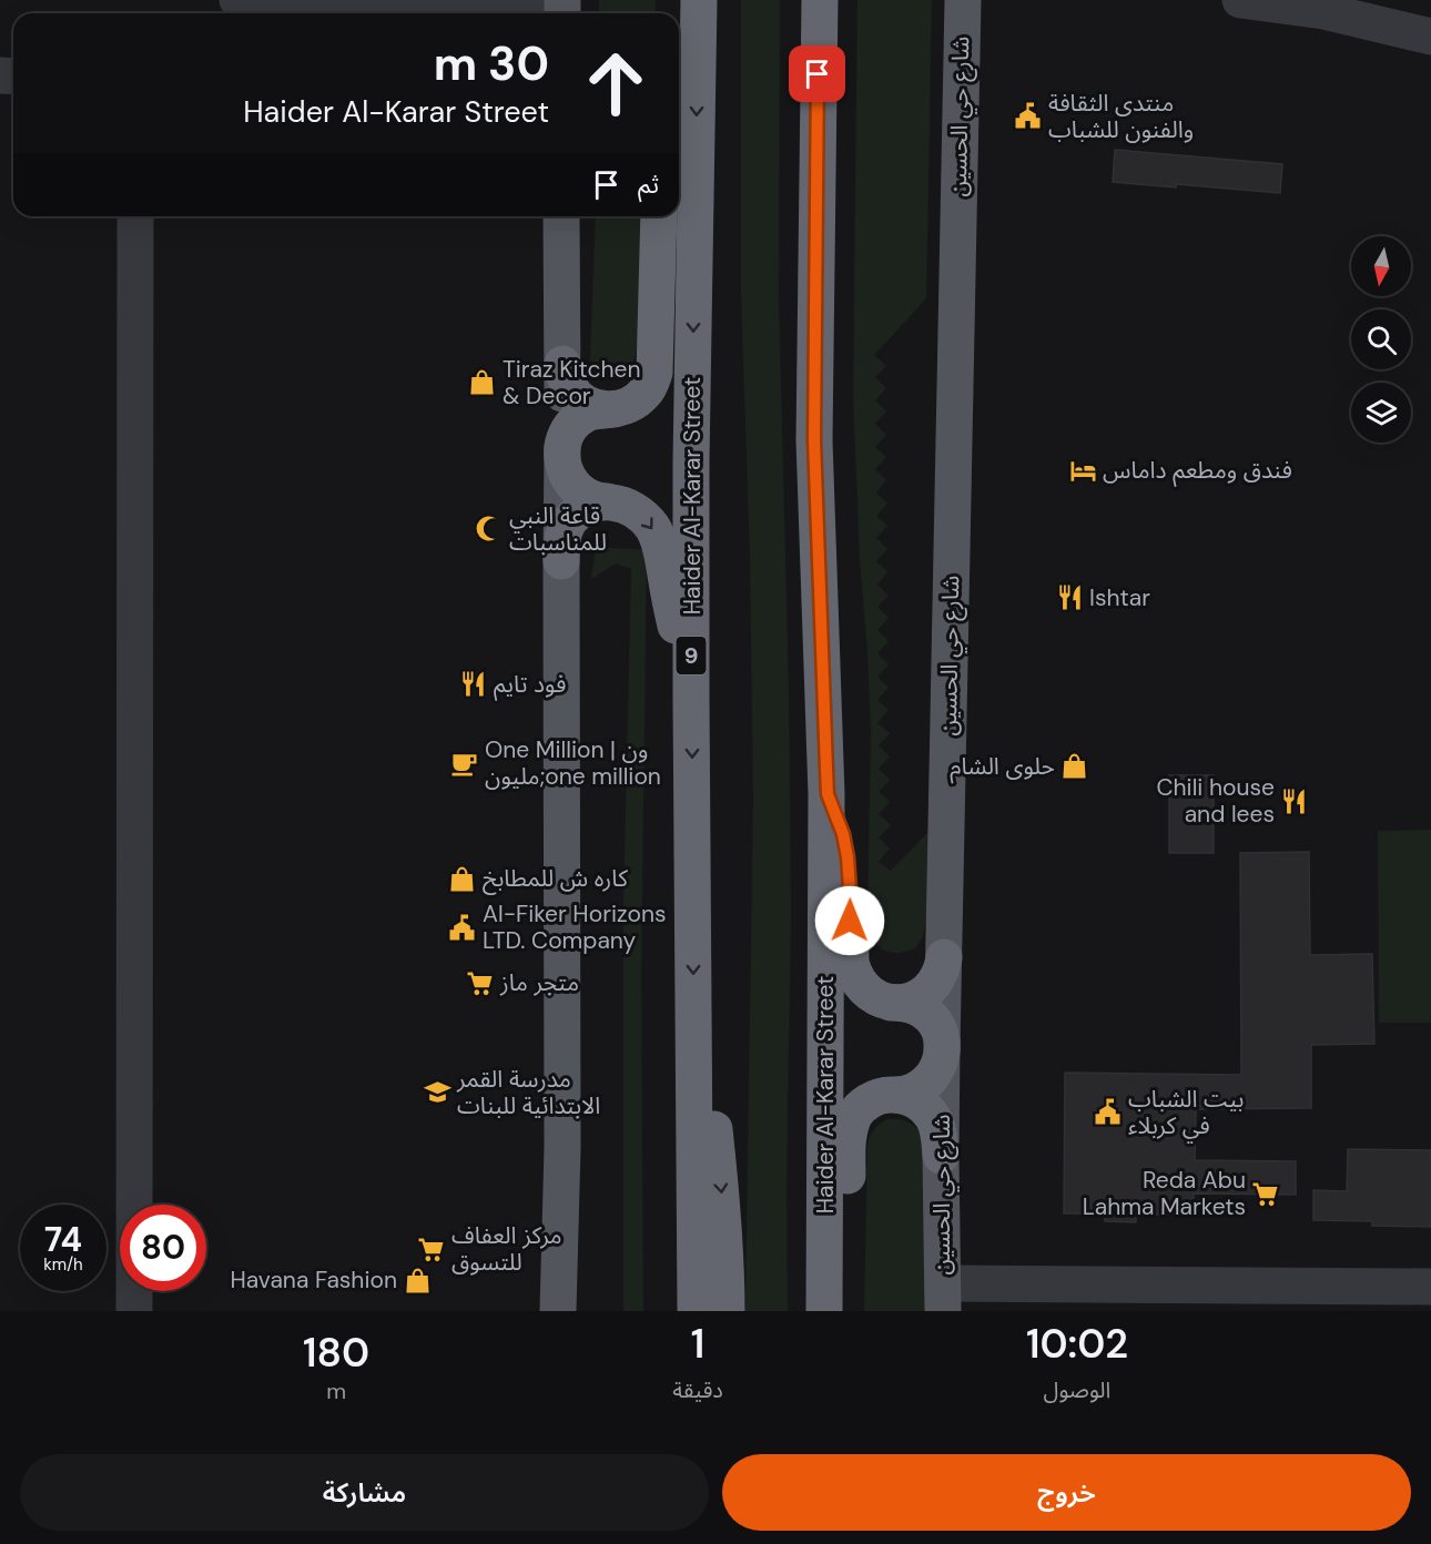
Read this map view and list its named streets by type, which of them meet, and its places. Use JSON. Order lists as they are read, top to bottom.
{
  "streets": {
    "highway": ["Haider Al-Karar Street", "9"],
    "main road": ["شارع حي الحسين"]
  },
  "places": {
    "public building": ["منتدى الثقافة والفنون للشباب", "Al-Fiker Horizons LTD. Company", "بيت الشباب في كربلاء"],
    "shop": [
      "Tiraz Kitchen & Decor",
      "حلوى الشام",
      "كاره ش للمطابخ",
      "Havana Fashion"
    ],
    "hotel": ["فندق ومطعم داماس"],
    "mosque": ["قاعة النبي للمناسبات"],
    "restaurant": ["Ishtar", "فود تايم", "Chili house and lees"],
    "cafe": ["One Million | ون مليون;one million"],
    "supermarket": ["متجر ماز", "Reda Abu Lahma Markets", "مركز العفاف للتسوق"],
    "school or university": ["مدرسة القمر الابتدائية للبنات"]
  },
  "north": "bottom",
  "page": {
    "turn": ["30 m", "Haider Al-Karar Street"],
    "then": "ثم",
    "speed": "74 km/h",
    "limit": "80",
    "eta": [
      "10:02",
      "الوصول",
      "1",
      "دقيقة",
      "180",
      "m"
    ],
    "buttons": ["خروج", "مشاركة"]
  }
}
